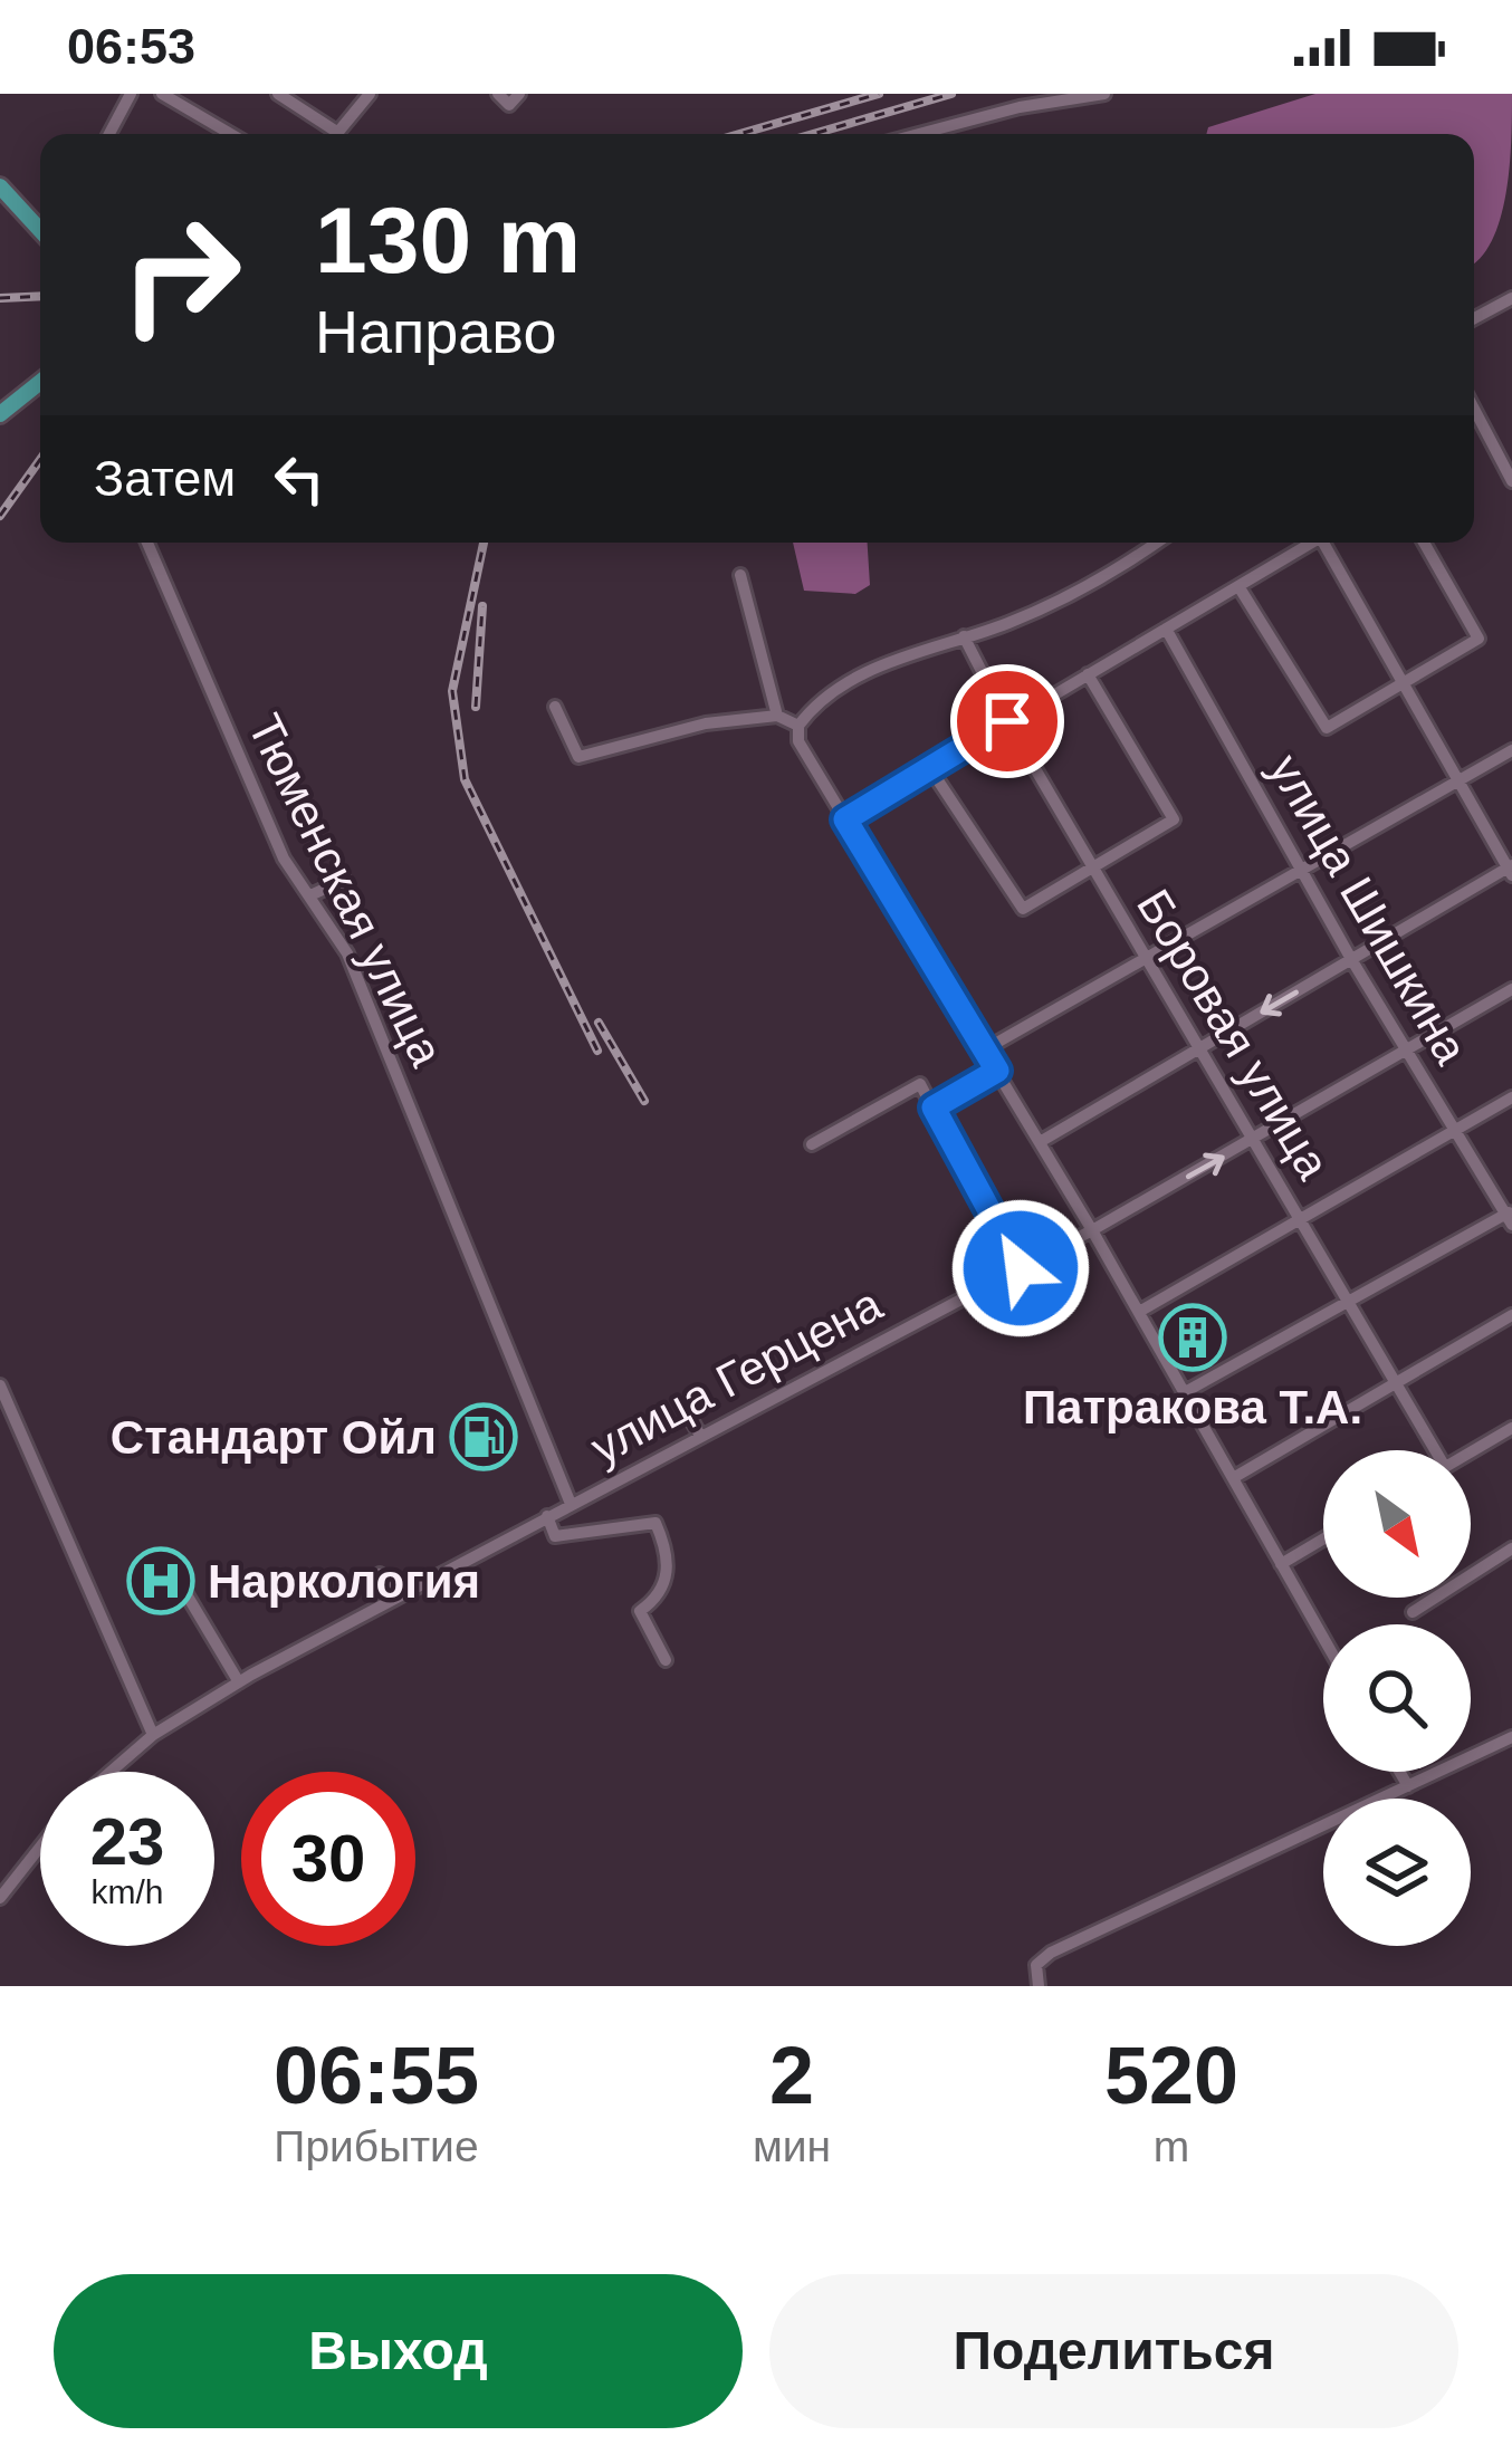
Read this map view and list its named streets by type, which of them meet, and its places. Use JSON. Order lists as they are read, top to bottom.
{
  "streets": {
    "street": [
      "Тюменская улица",
      "улица Шишкина",
      "Боровая улица",
      "улица Герцена"
    ]
  },
  "crossings": [
    ["Тюменская улица", "улица Герцена"],
    ["улица Шишкина", "улица Герцена"],
    ["Боровая улица", "улица Герцена"]
  ],
  "places": {
    "building": ["Патракова Т.А."],
    "fuel station": ["Стандарт Ойл"],
    "hospital": ["Наркология"]
  },
  "north": "bottom right",
  "page": {
    "status": "06:53",
    "turn": ["130 m", "Направо"],
    "then": "Затем",
    "speed": "23 km/h",
    "limit": "30",
    "eta": [
      "06:55",
      "Прибытие",
      "2",
      "мин",
      "520",
      "m"
    ],
    "buttons": ["Выход", "Поделиться"]
  }
}
